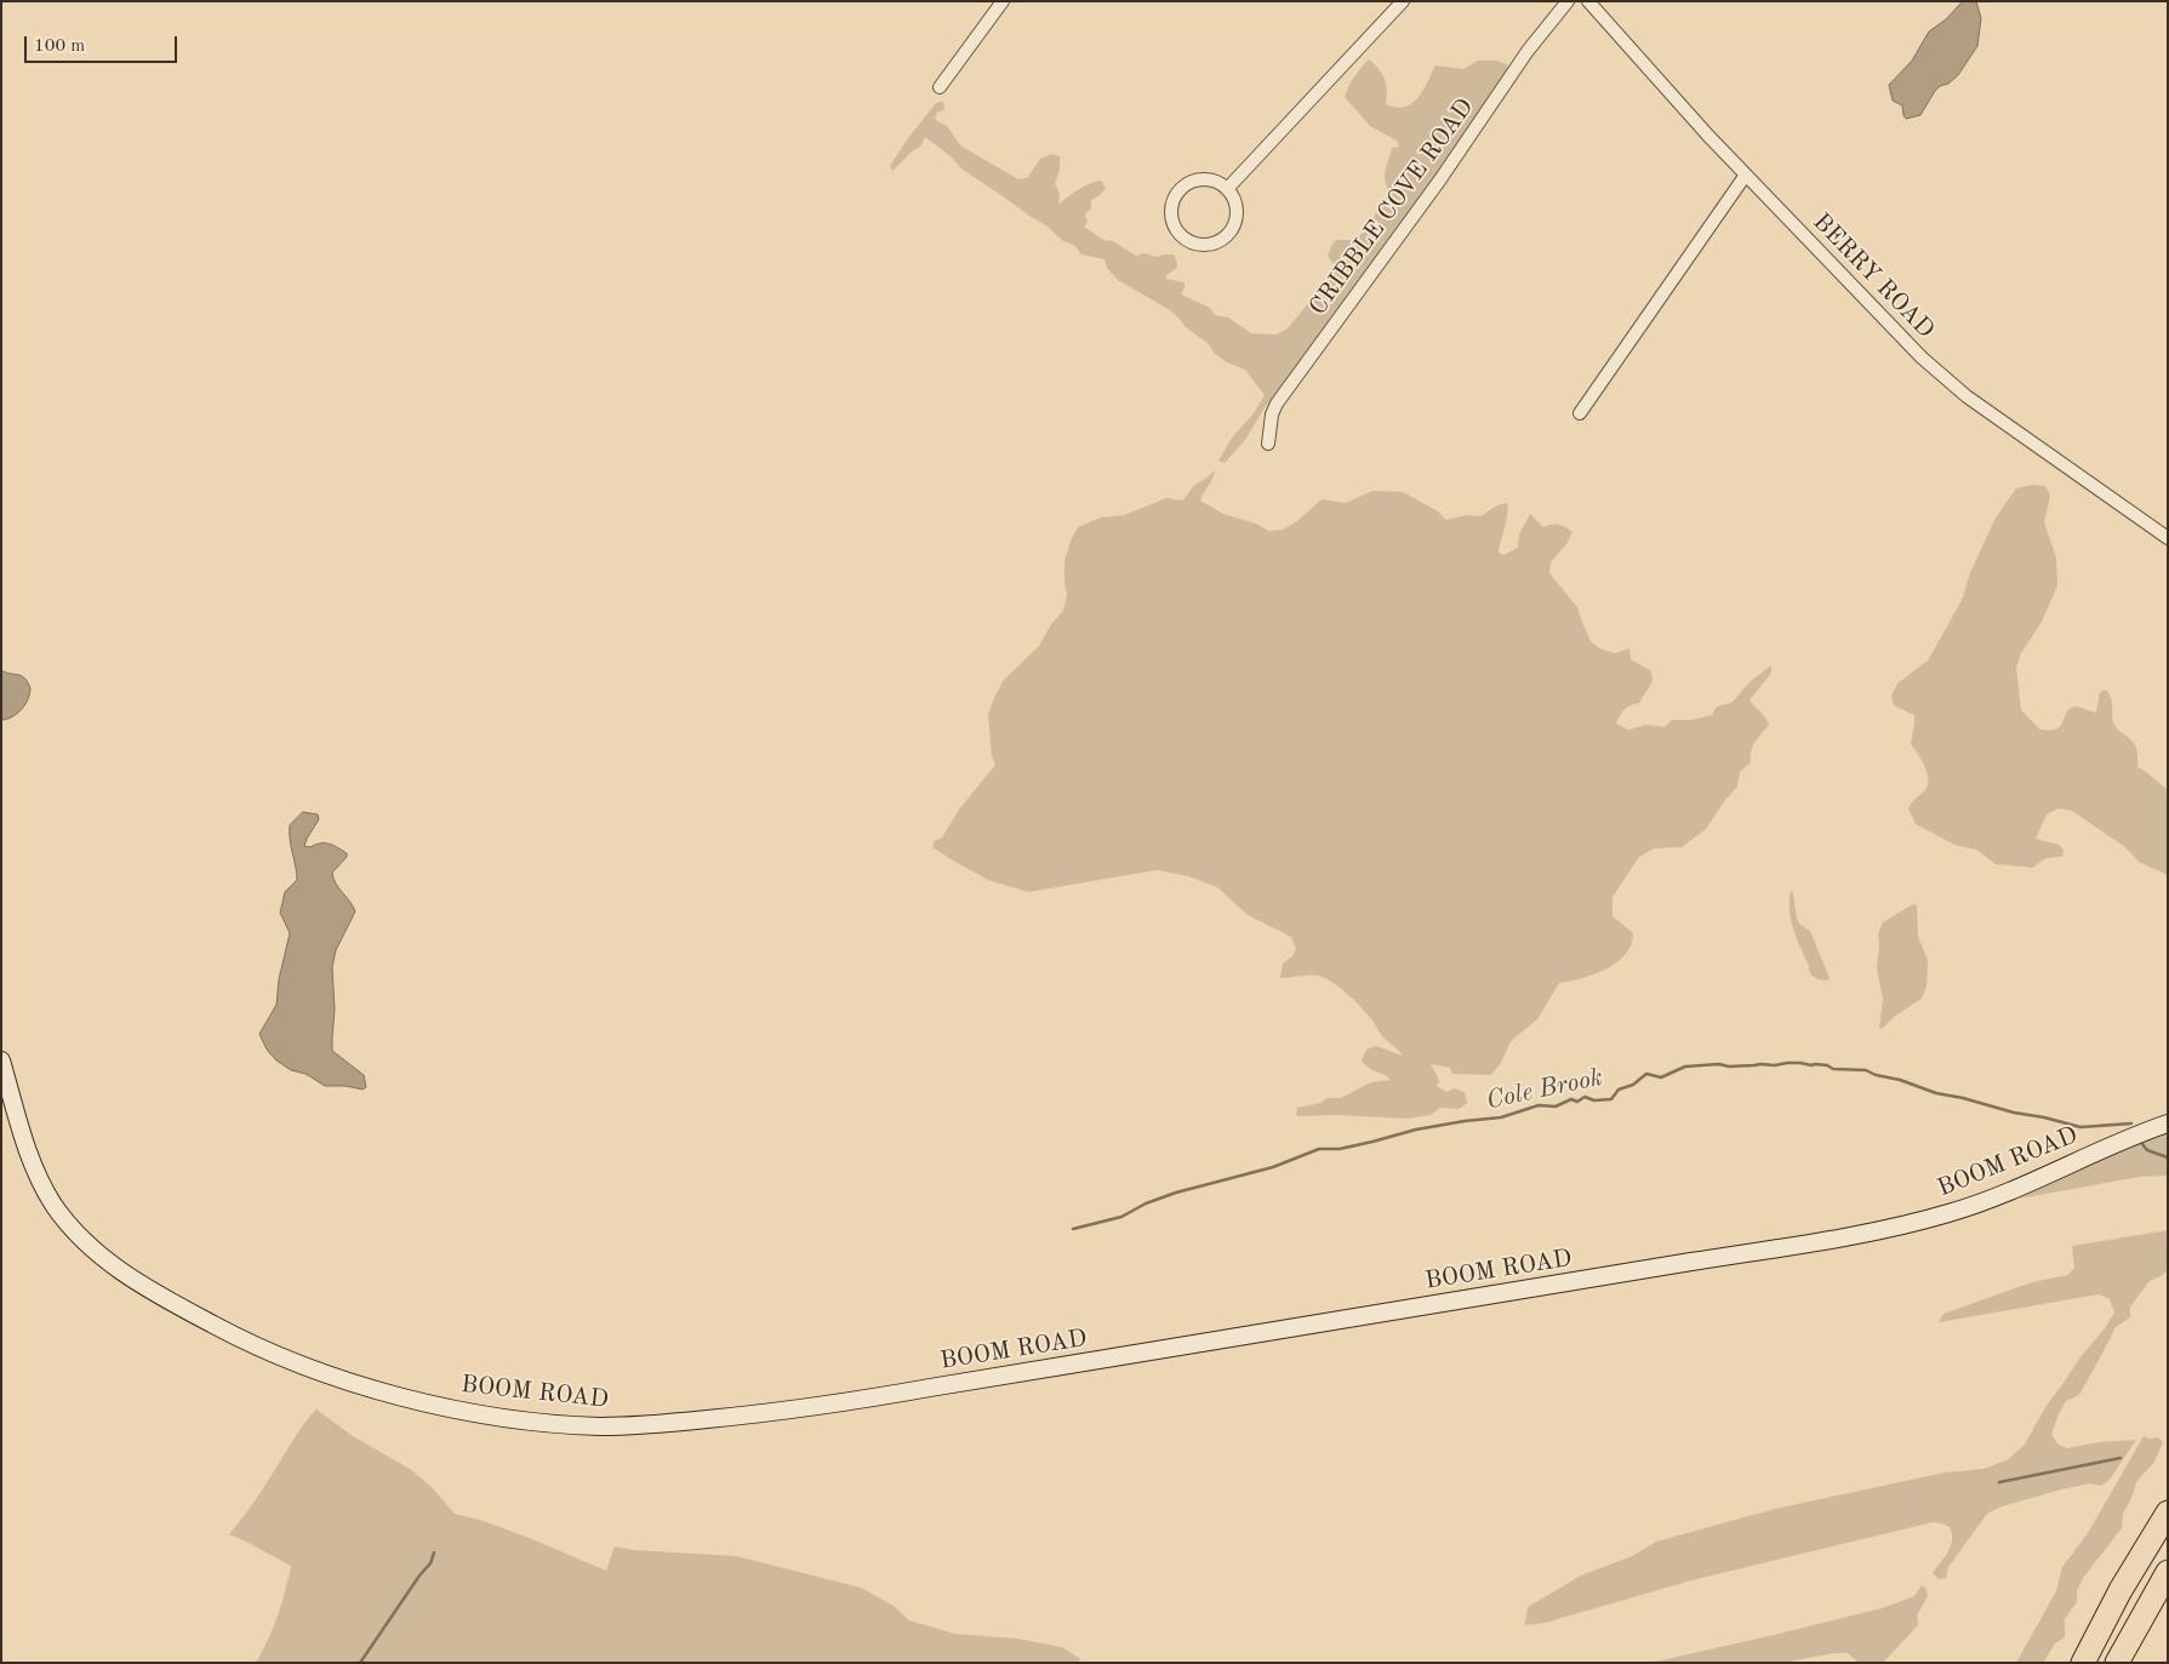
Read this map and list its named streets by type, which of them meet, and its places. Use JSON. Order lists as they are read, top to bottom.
{
  "streets": {
    "street": ["CRIBBLE COVE ROAD", "BERRY ROAD", "BOOM ROAD"]
  },
  "water": ["Cole Brook"],
  "scale_bar": "100 m"
}
